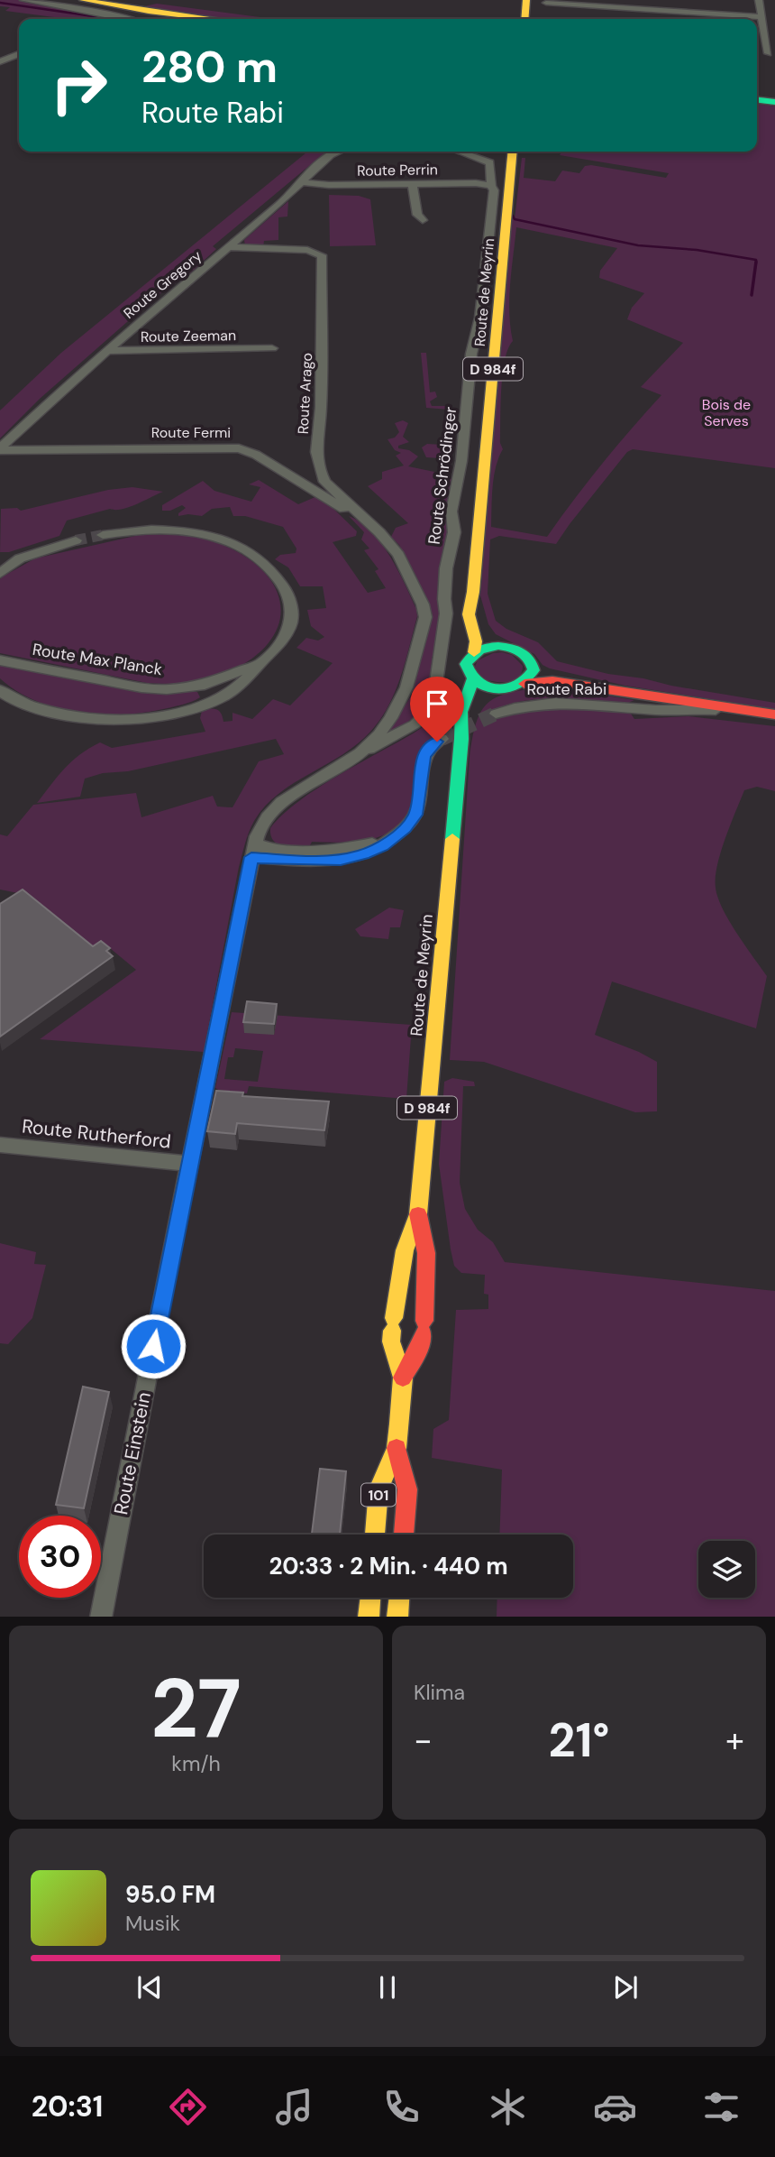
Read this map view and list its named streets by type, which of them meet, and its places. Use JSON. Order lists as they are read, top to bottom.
{
  "streets": {
    "main road": ["Route de Meyrin", "D 984f", "101"],
    "street": [
      "Route Perrin",
      "Route Gregory",
      "Route Zeeman",
      "Route Arago",
      "Route Fermi",
      "Route Schrödinger",
      "Route Max Planck",
      "Route Rabi",
      "Route Rutherford",
      "Route Einstein"
    ]
  },
  "crossings": [
    ["Route Perrin", "Route Gregory"],
    ["Route Perrin", "Route Schrödinger"],
    ["Route Gregory", "Route Zeeman"],
    ["Route Gregory", "Route Arago"],
    ["Route Gregory", "Route Fermi"],
    ["Route Arago", "Route Fermi"],
    ["Route Schrödinger", "Route Einstein"],
    ["Route Rutherford", "Route Einstein"]
  ],
  "parks": ["Bois de Serves"],
  "page": {
    "turn": ["280 m", "Route Rabi"],
    "limit": "30",
    "trip": "20:33 · 2 Min. · 440 m",
    "tile": [
      ["27", "km/h"],
      "Klima"
    ],
    "heat": ["−", "21°", "+"],
    "song": ["95.0 FM", "Musik"],
    "tabs": "20:31"
  }
}
